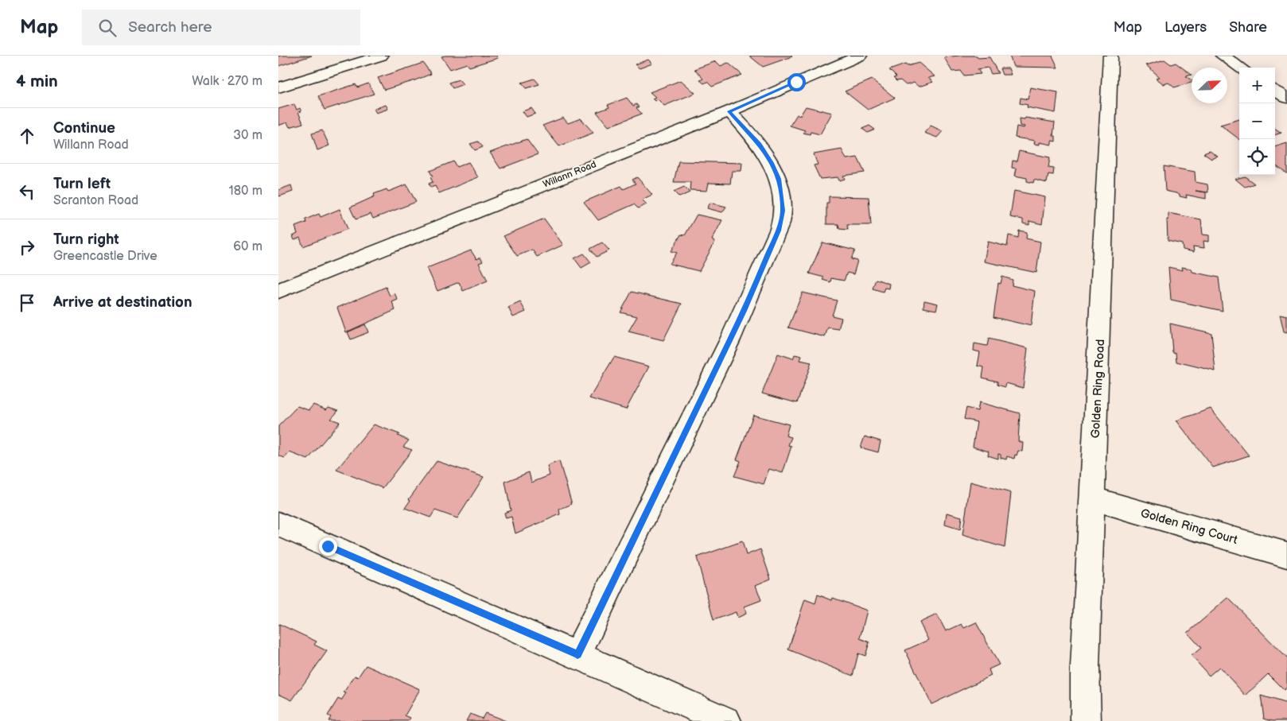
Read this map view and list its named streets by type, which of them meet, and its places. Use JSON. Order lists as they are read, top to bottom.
{
  "streets": {
    "street": ["Willann Road", "Golden Ring Road", "Golden Ring Court"]
  },
  "crossings": [
    ["Golden Ring Road", "Golden Ring Court"]
  ],
  "north": "top right",
  "page": {
    "header": "Map",
    "search": "Search here",
    "nav": ["Map", "Layers", "Share"],
    "heading": ["4 min", "Walk · 270 m"],
    "map_buttons": ["+", "−"],
    "list": [
      ["Continue", "Willann Road", "30 m"],
      ["Turn left", "Scranton Road", "180 m"],
      ["Turn right", "Greencastle Drive", "60 m"],
      "Arrive at destination"
    ]
  }
}
